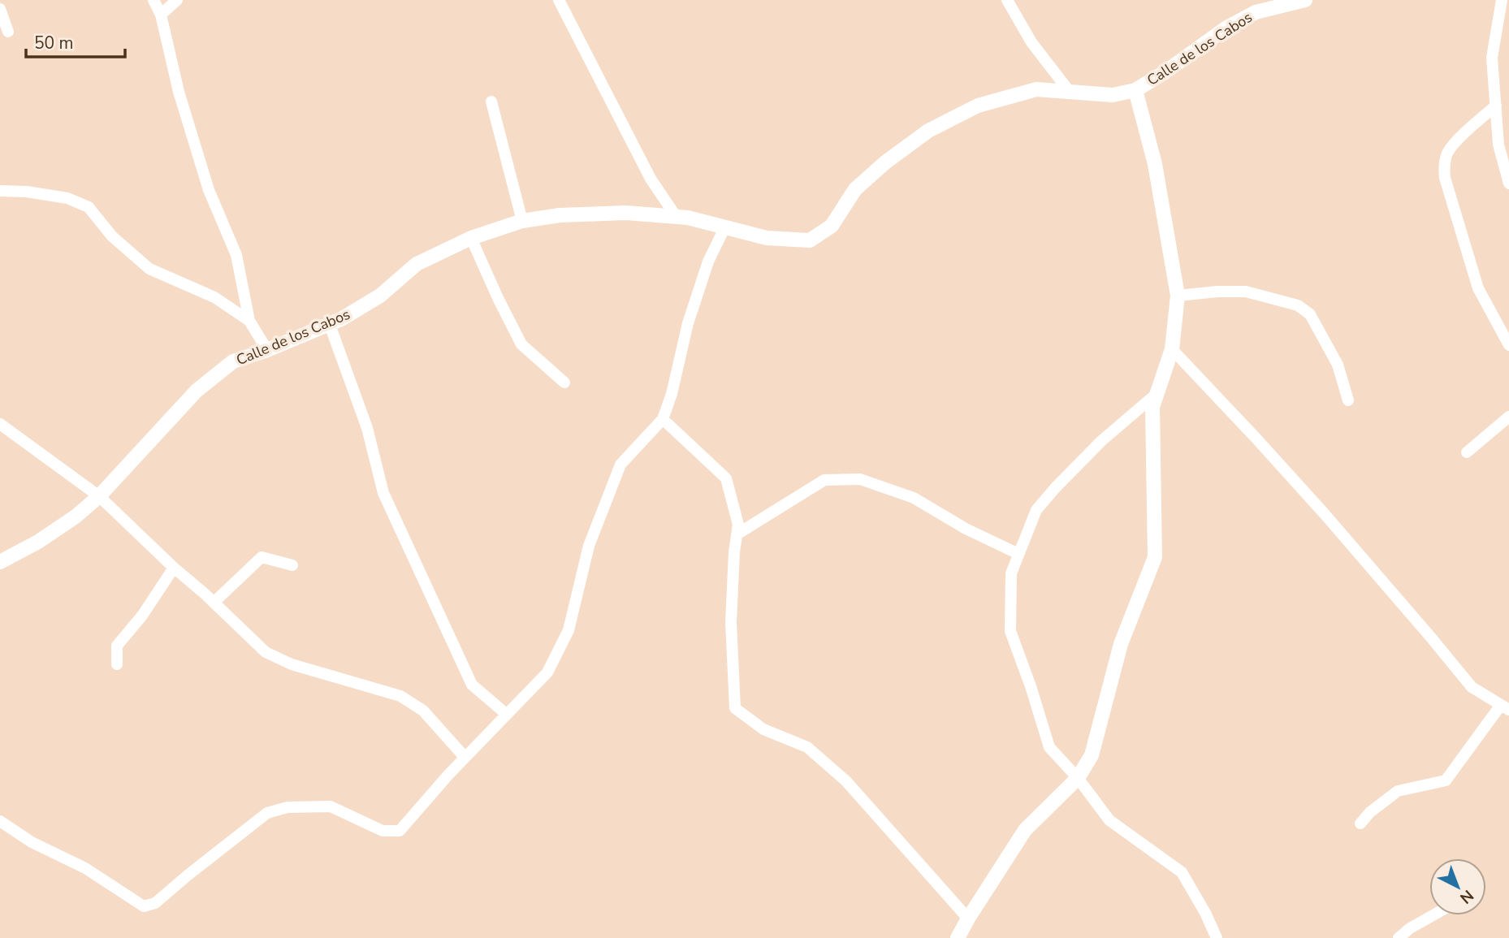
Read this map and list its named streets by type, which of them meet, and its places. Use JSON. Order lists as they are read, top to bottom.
{
  "streets": {
    "street": ["Calle de los Cabos"]
  },
  "scale_bar": "50 m",
  "north": "bottom right"
}
